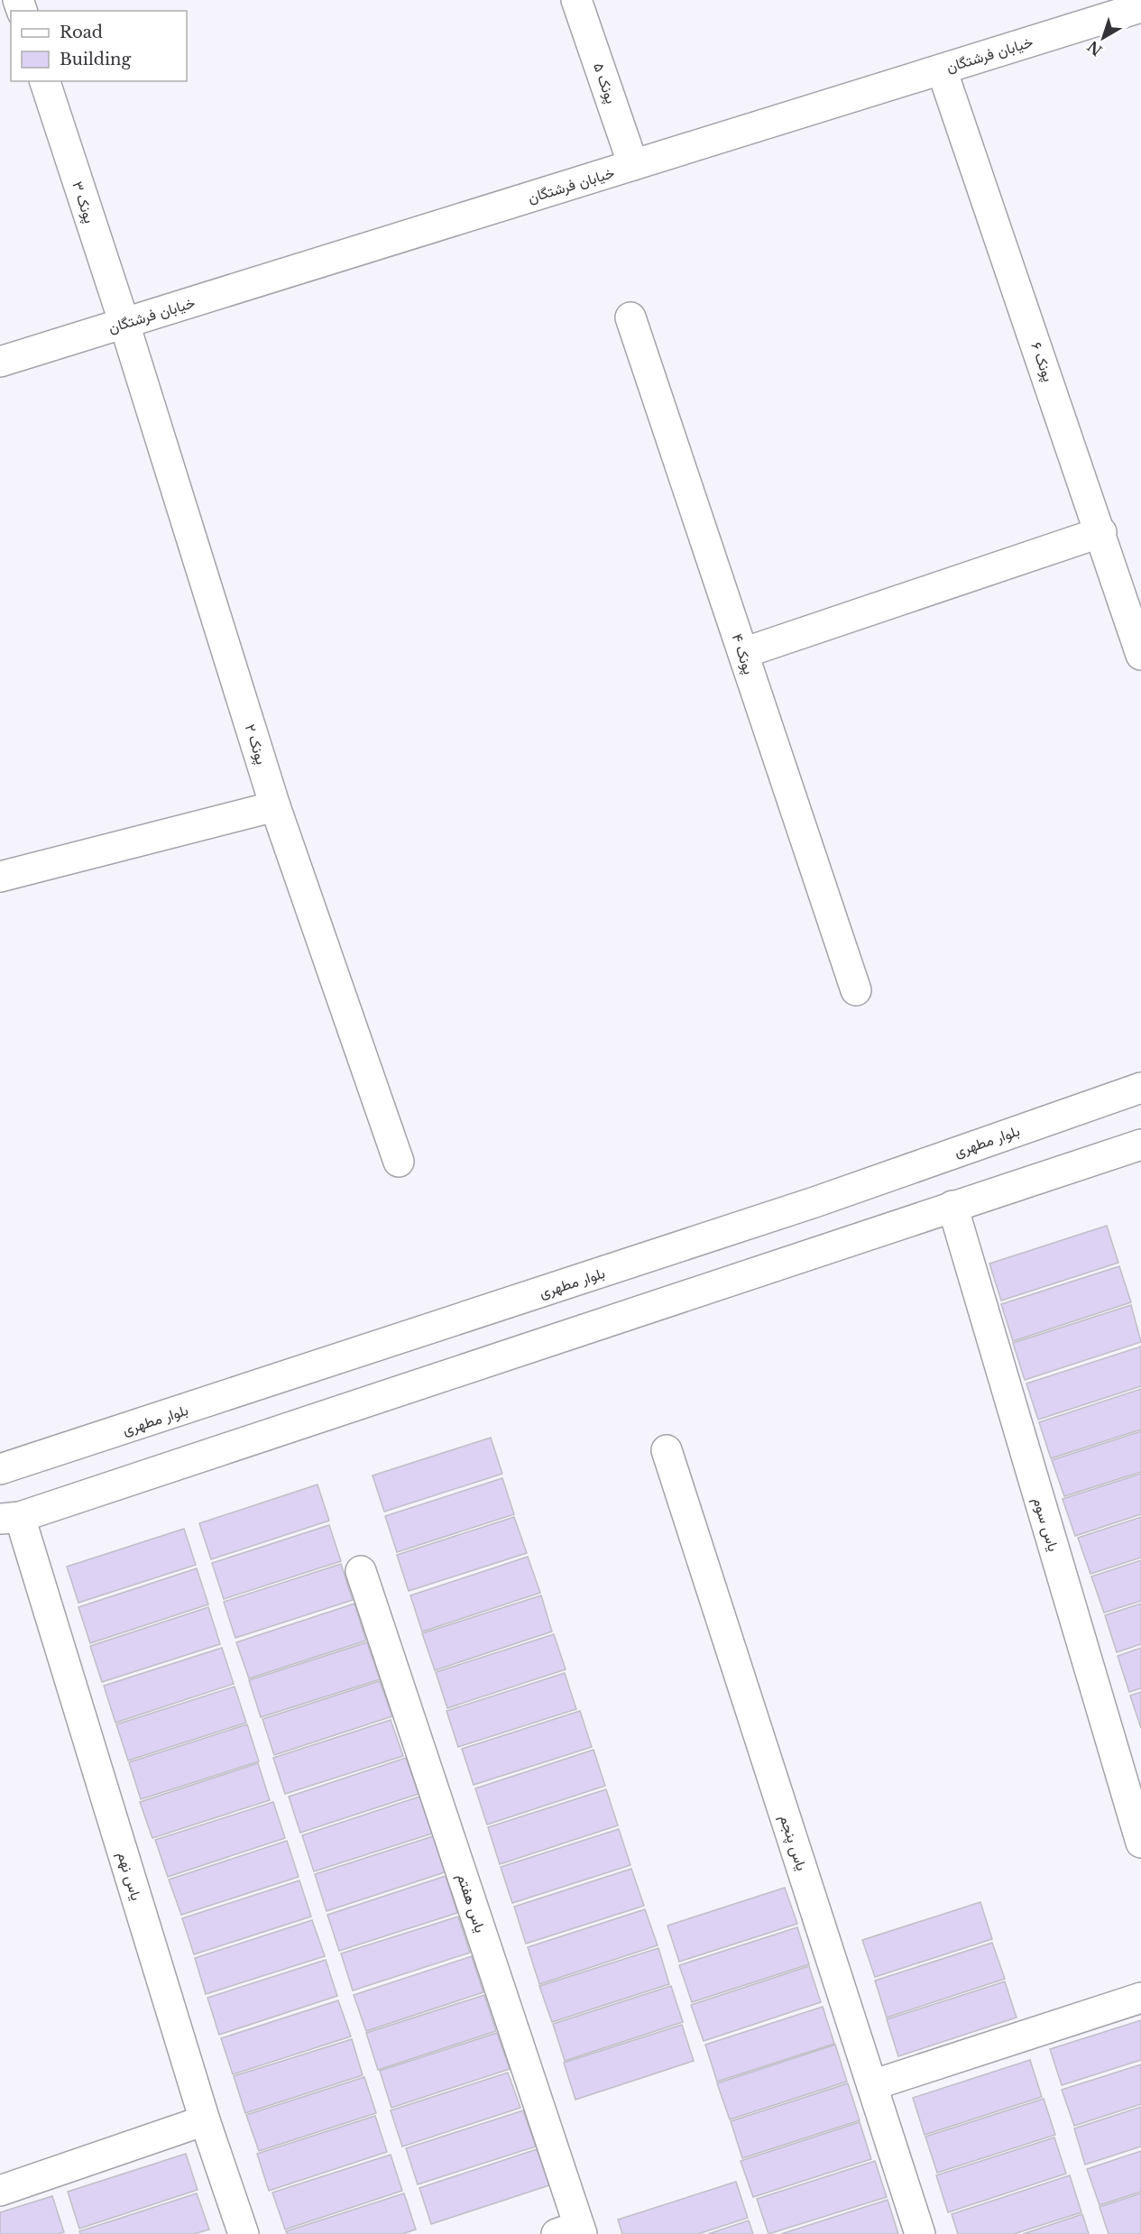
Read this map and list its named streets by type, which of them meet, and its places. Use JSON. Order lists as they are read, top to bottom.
{
  "streets": {
    "street": [
      "خیابان فرشتگان",
      "پونک ۵",
      "پونک ۳",
      "پونک ۶",
      "پونک ۴",
      "پونک ۲",
      "بلوار مطهری",
      "یاس سوم",
      "یاس پنجم",
      "یاس نهم",
      "یاس هفتم"
    ]
  },
  "crossings": [
    ["خیابان فرشتگان", "پونک ۵"],
    ["خیابان فرشتگان", "پونک ۳"],
    ["خیابان فرشتگان", "پونک ۶"],
    ["خیابان فرشتگان", "پونک ۲"],
    ["پونک ۳", "پونک ۲"]
  ],
  "legend": ["Road", "Building"],
  "north": "bottom left"
}
